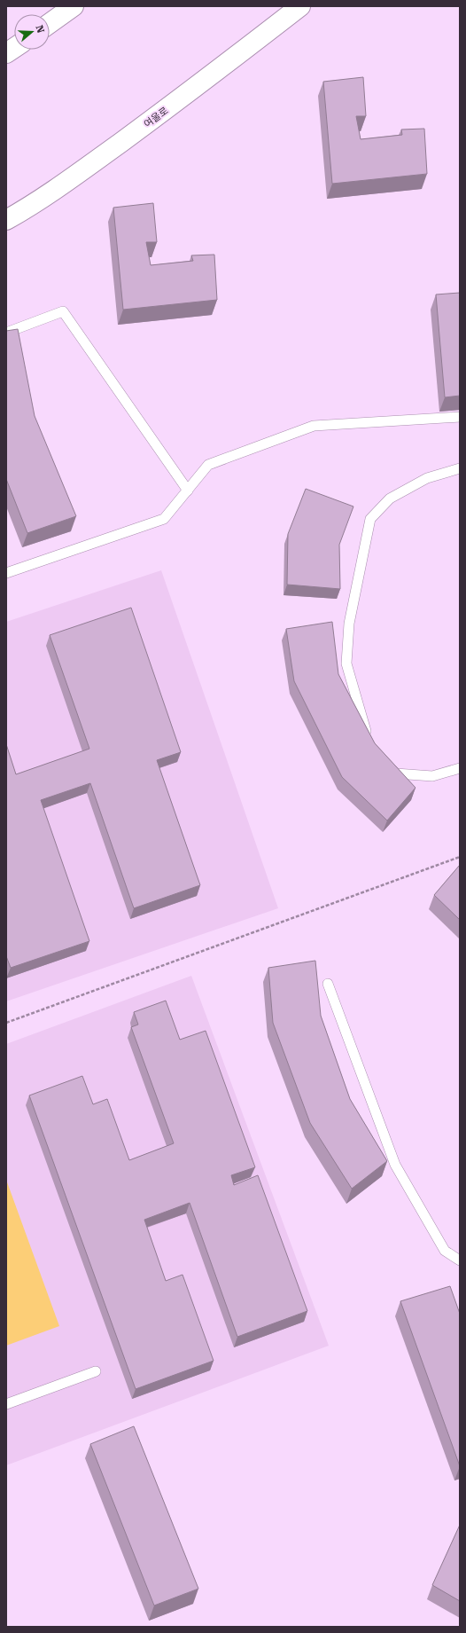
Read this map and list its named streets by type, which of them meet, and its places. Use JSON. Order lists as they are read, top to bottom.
{
  "streets": {
    "street": ["여울로"]
  },
  "north": "right"
}
